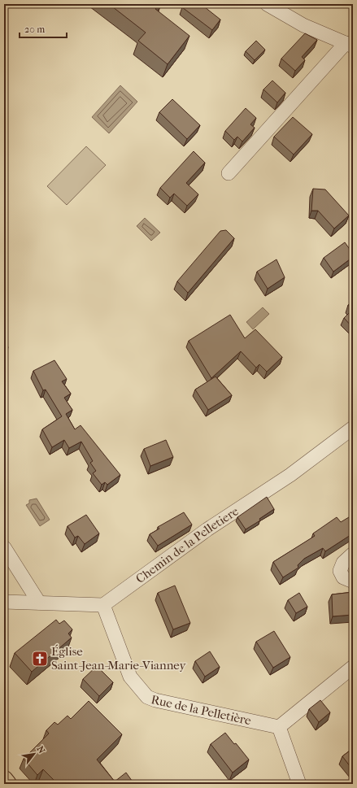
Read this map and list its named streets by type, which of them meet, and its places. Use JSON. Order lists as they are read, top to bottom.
{
  "streets": {
    "street": ["Chemin de la Pelletiere", "Rue de la Pelletière"]
  },
  "crossings": [
    ["Chemin de la Pelletiere", "Rue de la Pelletière"]
  ],
  "places": {
    "church": ["Église Saint-Jean-Marie-Vianney"]
  },
  "scale_bar": "20 m",
  "north": "top right"
}
